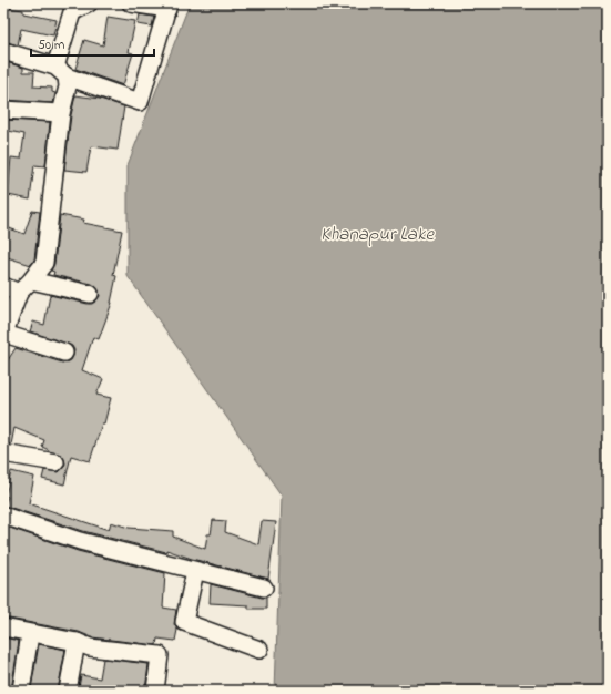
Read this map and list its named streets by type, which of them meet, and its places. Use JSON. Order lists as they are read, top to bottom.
{
  "water": ["Khanapur Lake"],
  "scale_bar": "50 m"
}
